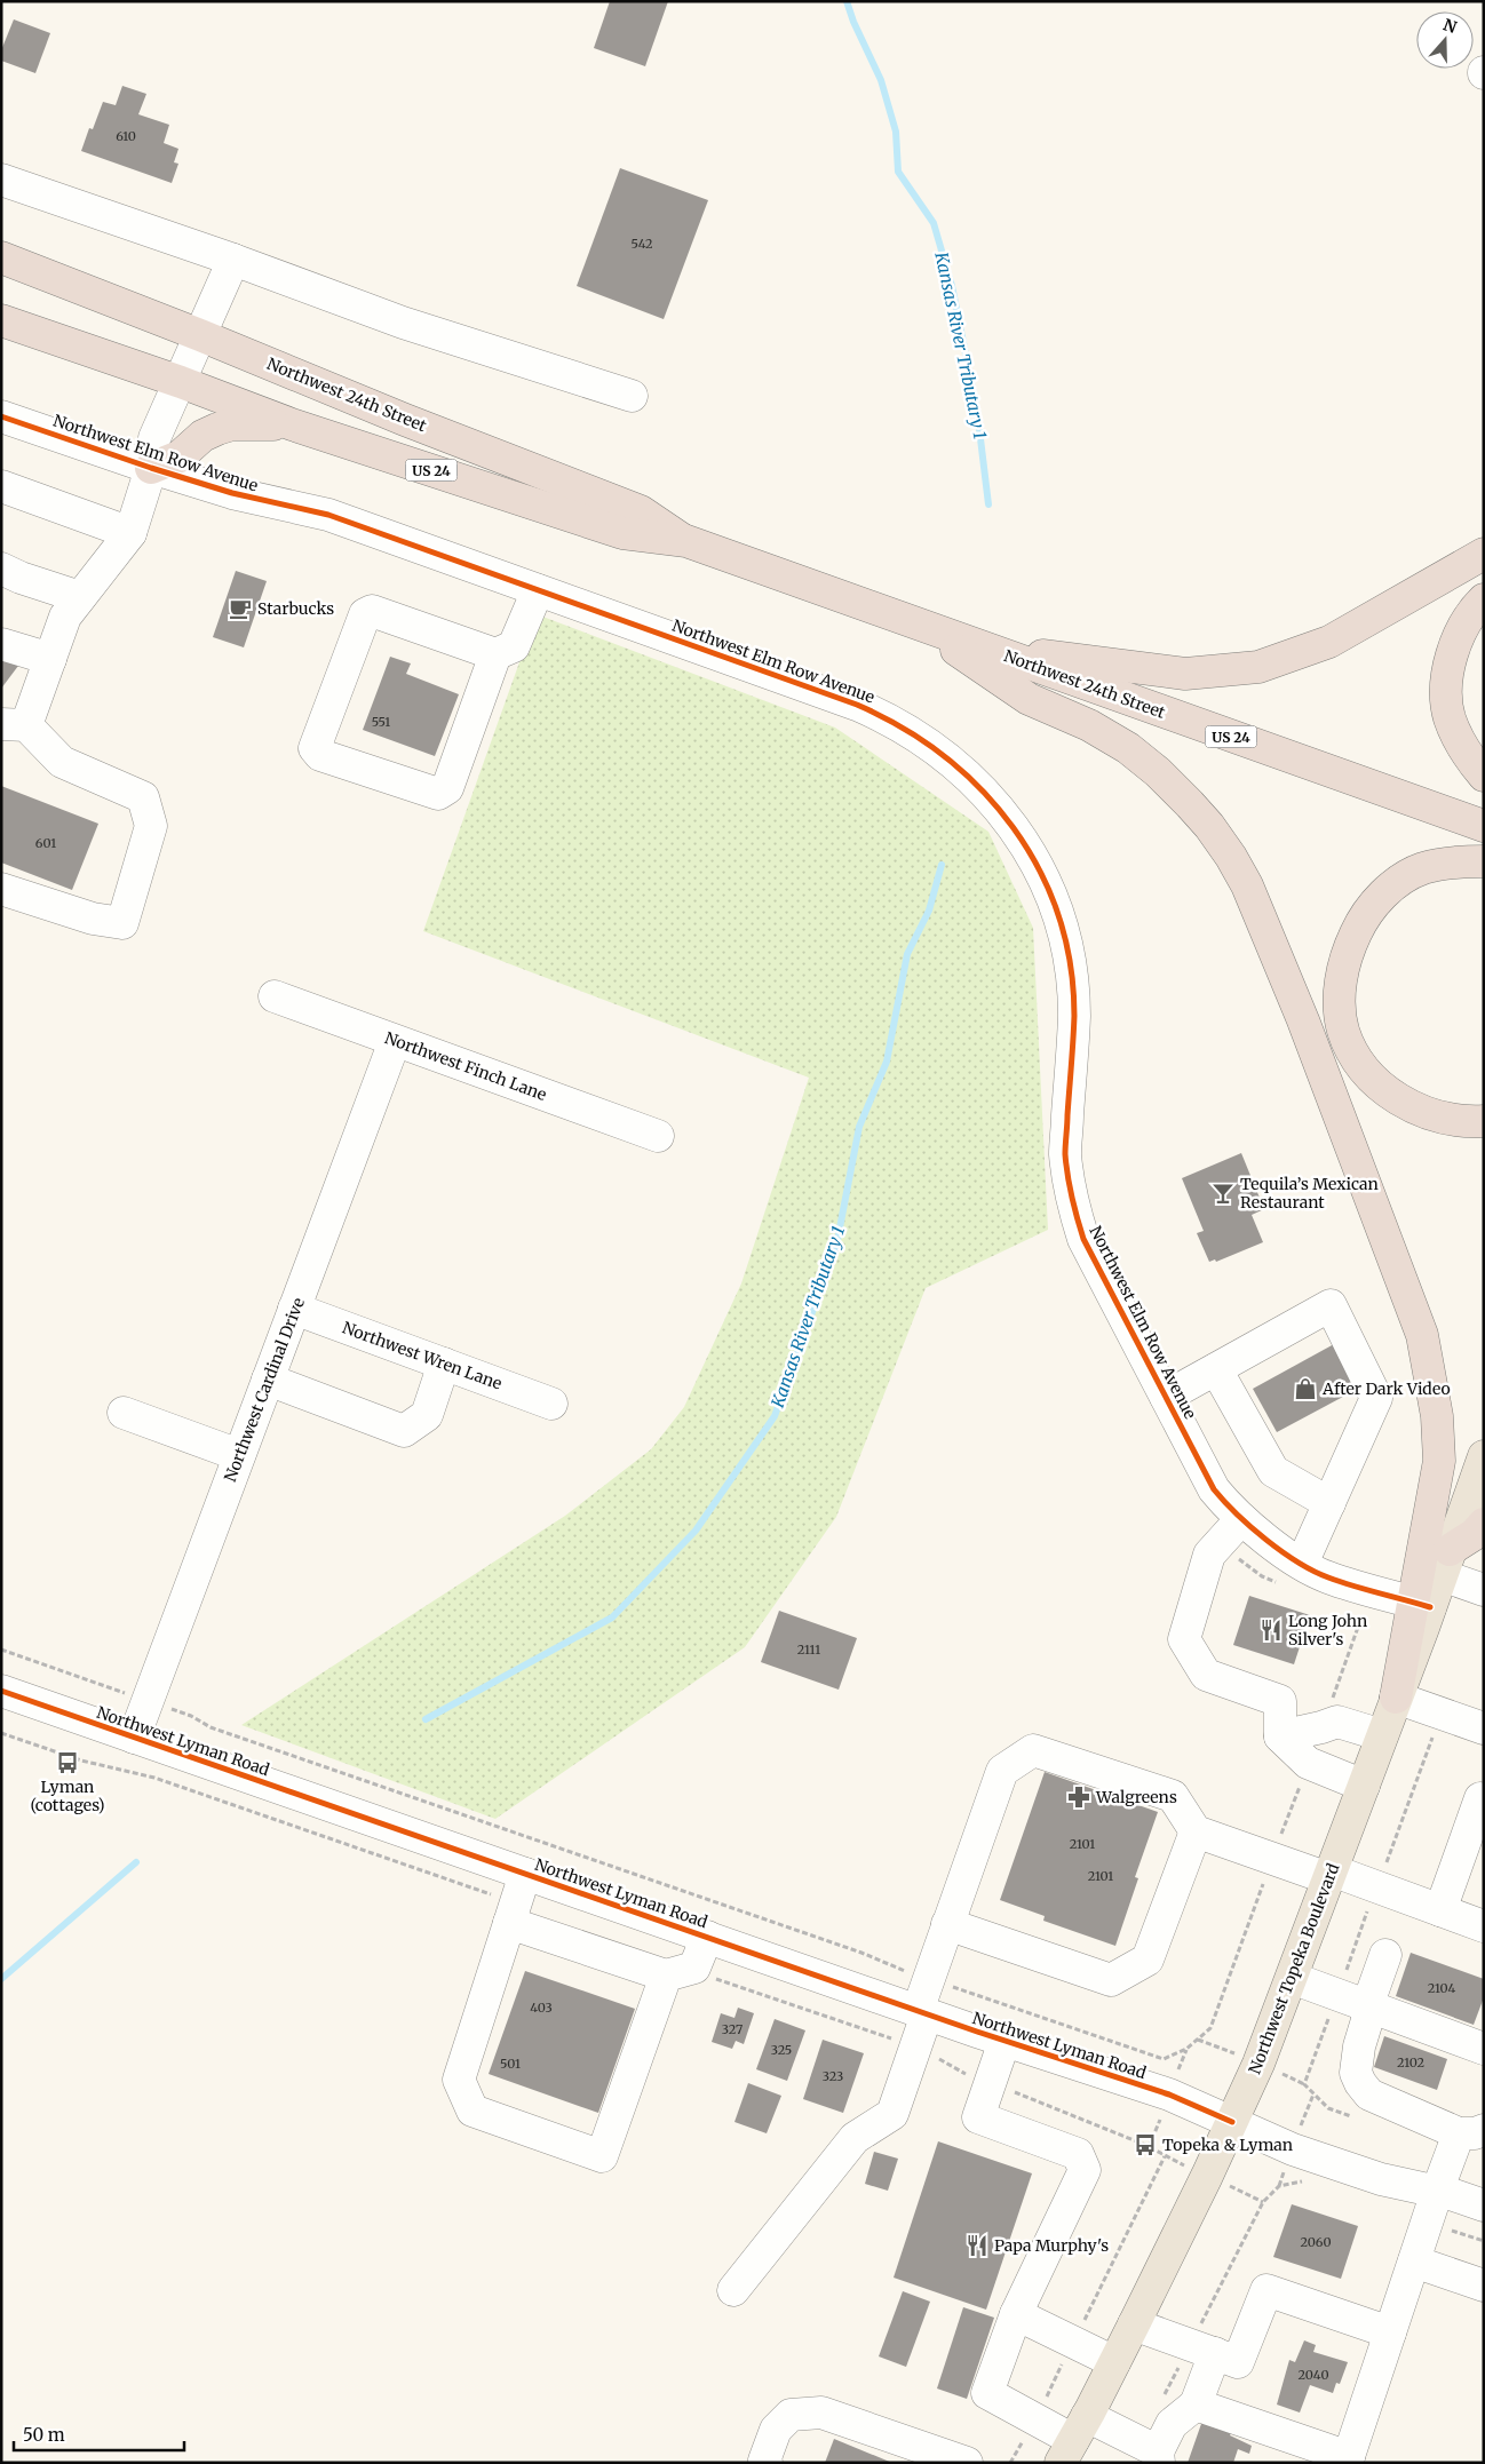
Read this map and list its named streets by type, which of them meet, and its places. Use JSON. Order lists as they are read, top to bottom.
{
  "streets": {
    "highway": ["Northwest 24th Street", "US 24"],
    "main road": ["Northwest Topeka Boulevard"],
    "street": [
      "Northwest Elm Row Avenue",
      "Northwest Finch Lane",
      "Northwest Wren Lane",
      "Northwest Cardinal Drive",
      "Northwest Lyman Road"
    ]
  },
  "crossings": [
    ["Northwest Finch Lane", "Northwest Cardinal Drive"],
    ["Northwest Wren Lane", "Northwest Cardinal Drive"],
    ["Northwest Cardinal Drive", "Northwest Lyman Road"],
    ["Northwest Lyman Road", "Northwest Topeka Boulevard"]
  ],
  "water": ["Kansas River Tributary 1"],
  "places": {
    "cafe": ["Starbucks"],
    "bar": ["Tequila’s Mexican Restaurant"],
    "shop": ["After Dark Video"],
    "restaurant": ["Long John Silver's", "Papa Murphy's"],
    "bus stop": ["Lyman (cottages)", "Topeka & Lyman"],
    "pharmacy": ["Walgreens"]
  },
  "house_numbers": [
    "610",
    "542",
    "551",
    "601",
    "2111",
    "2101",
    "2101",
    "2104",
    "403",
    "327",
    "325",
    "2102",
    "501",
    "323",
    "2060",
    "2040"
  ],
  "scale_bar": "50 m",
  "north": "top"
}
